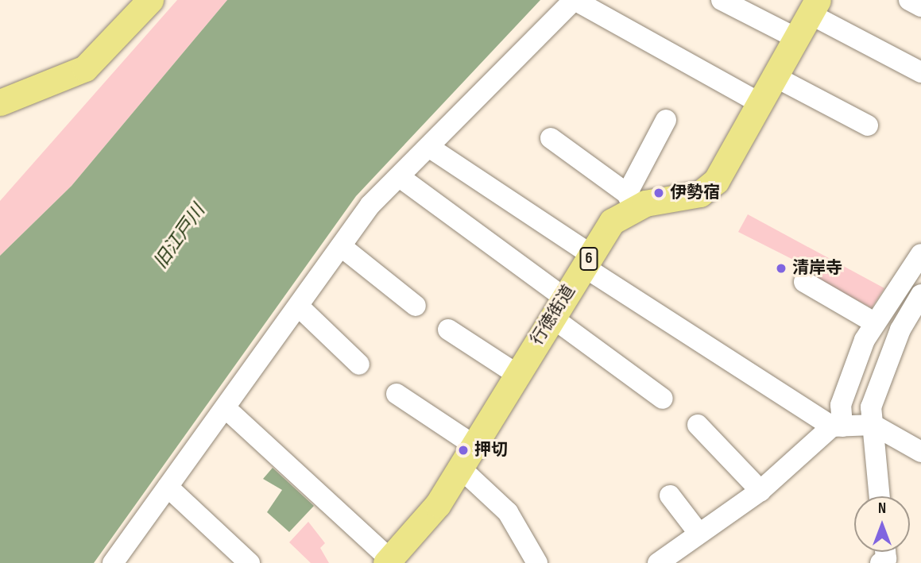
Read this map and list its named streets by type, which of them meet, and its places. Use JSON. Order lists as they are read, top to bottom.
{
  "streets": {
    "main road": ["6", "行徳街道"]
  },
  "water": ["旧江戸川"],
  "places": ["伊勢宿", "清岸寺", "押切"],
  "north": "top"
}
